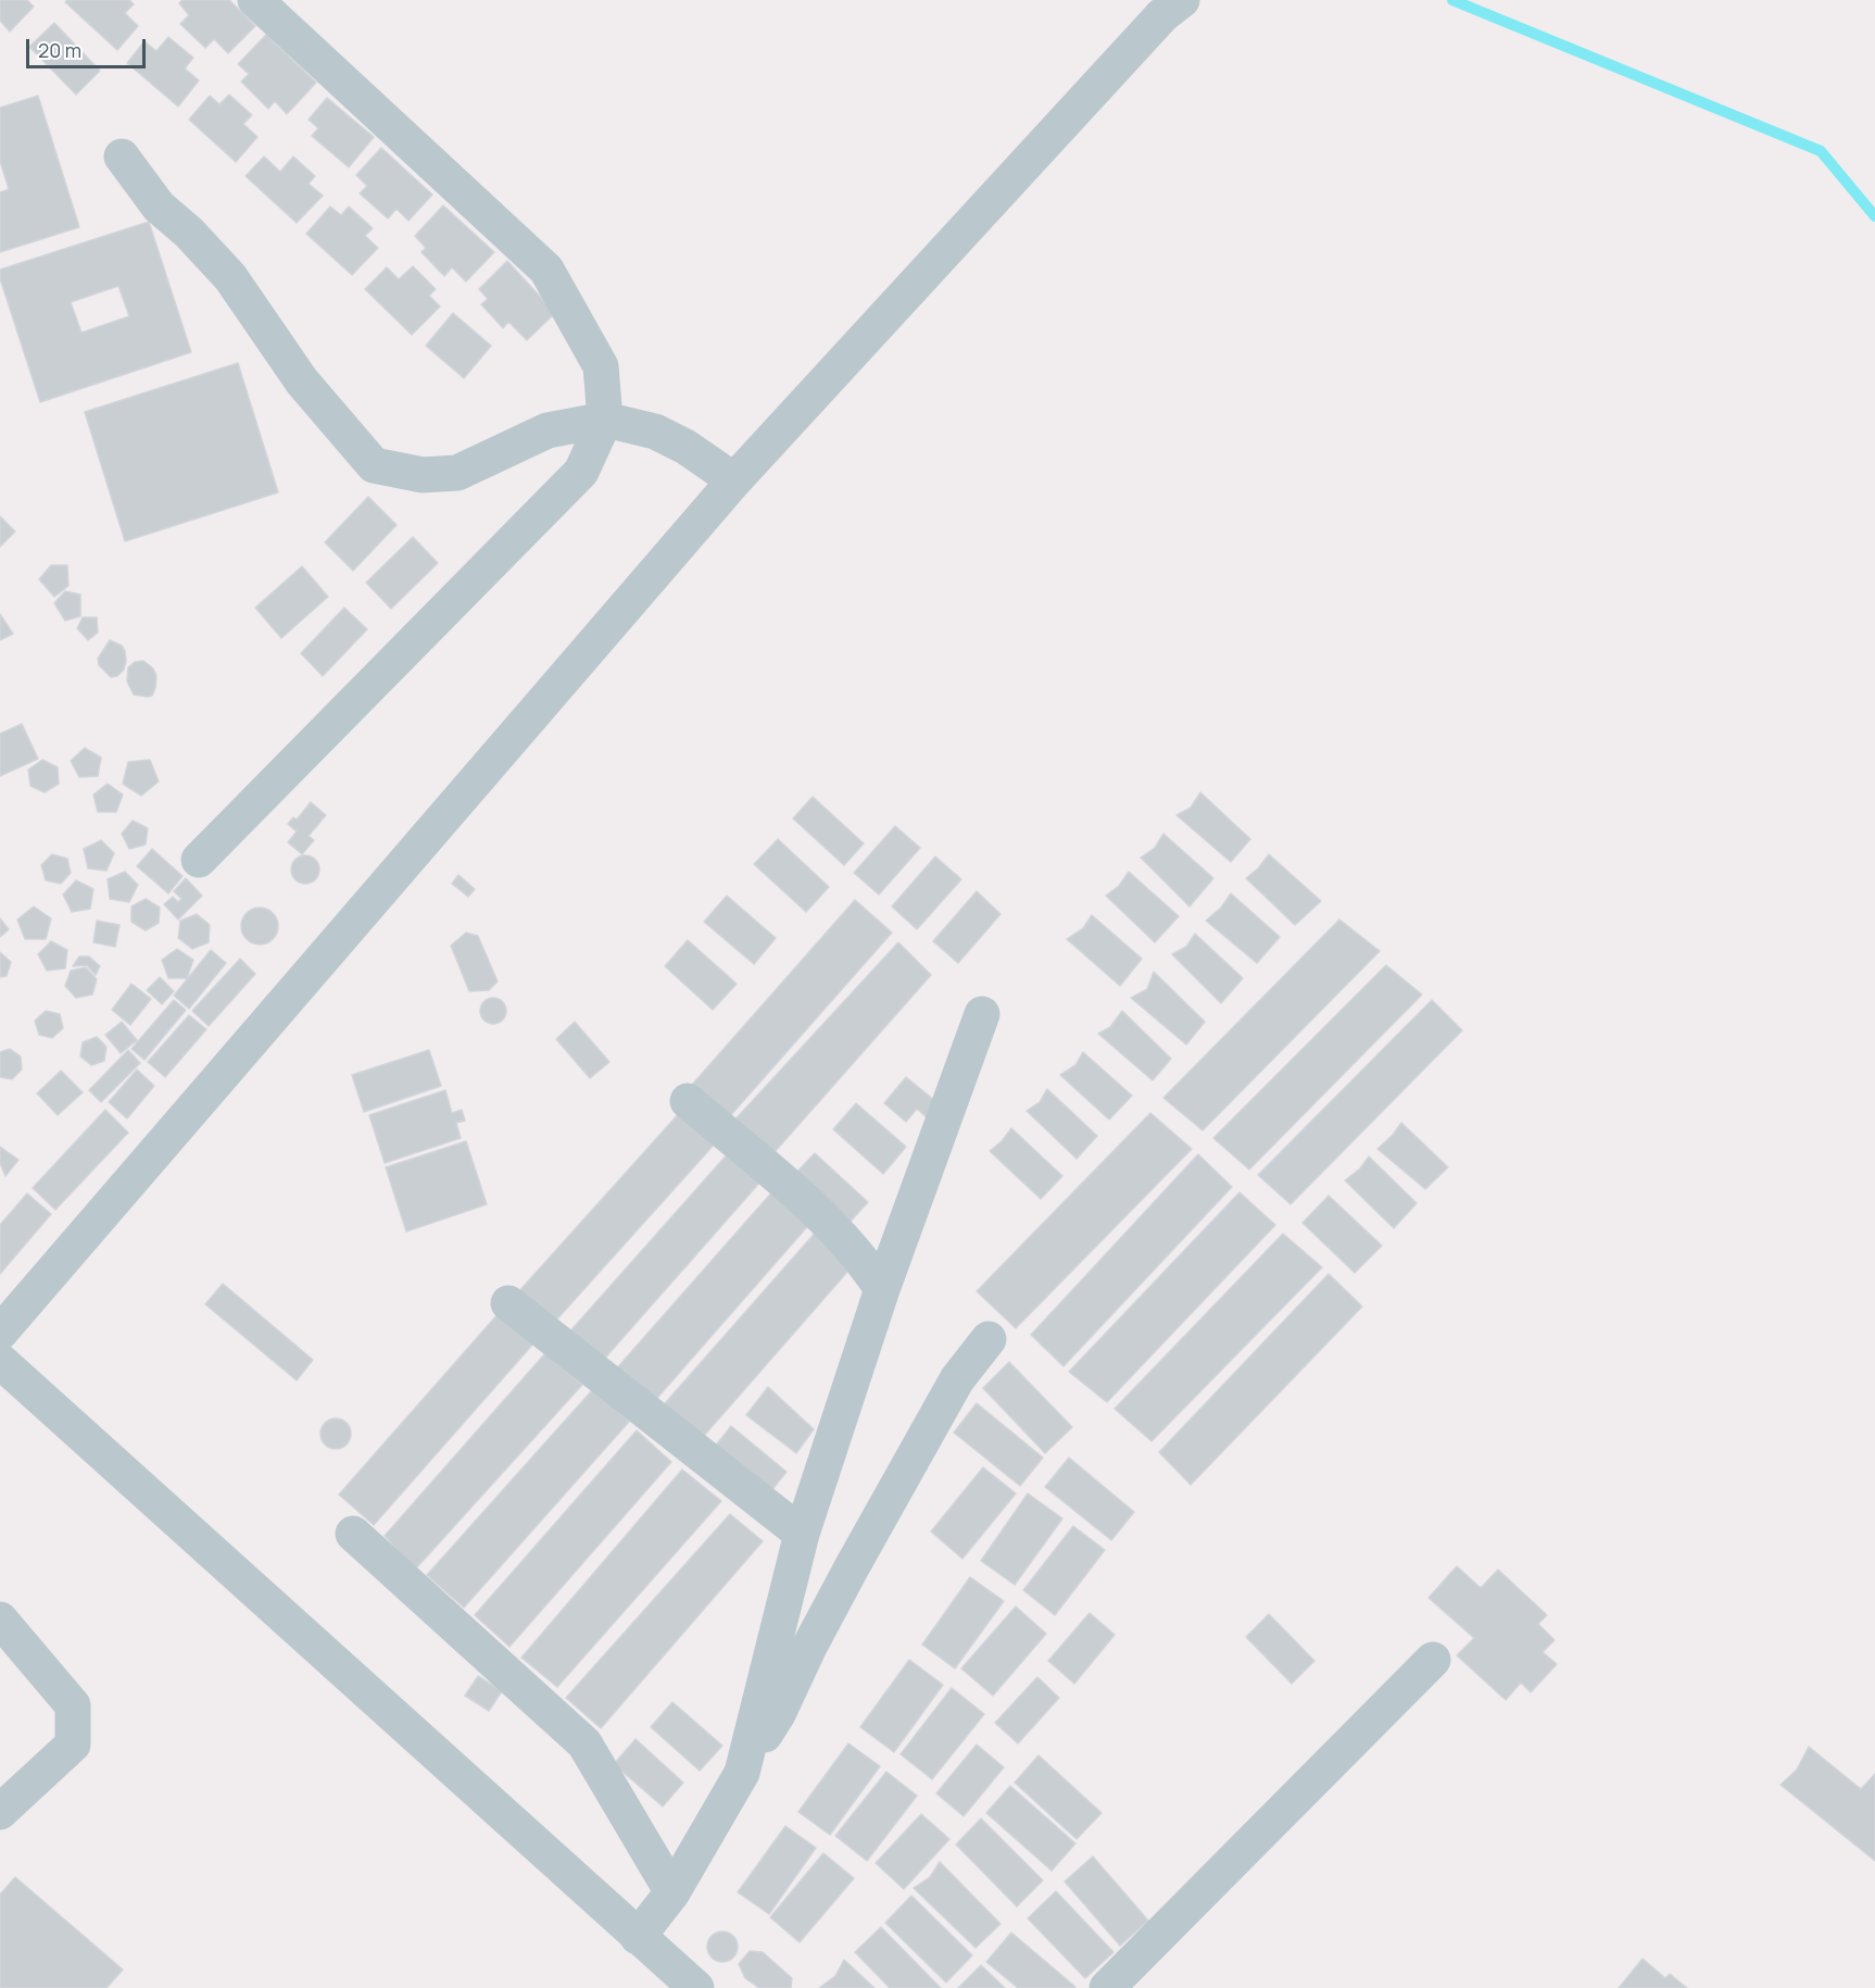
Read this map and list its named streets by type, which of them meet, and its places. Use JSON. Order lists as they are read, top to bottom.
{
  "scale_bar": "20 m"
}
